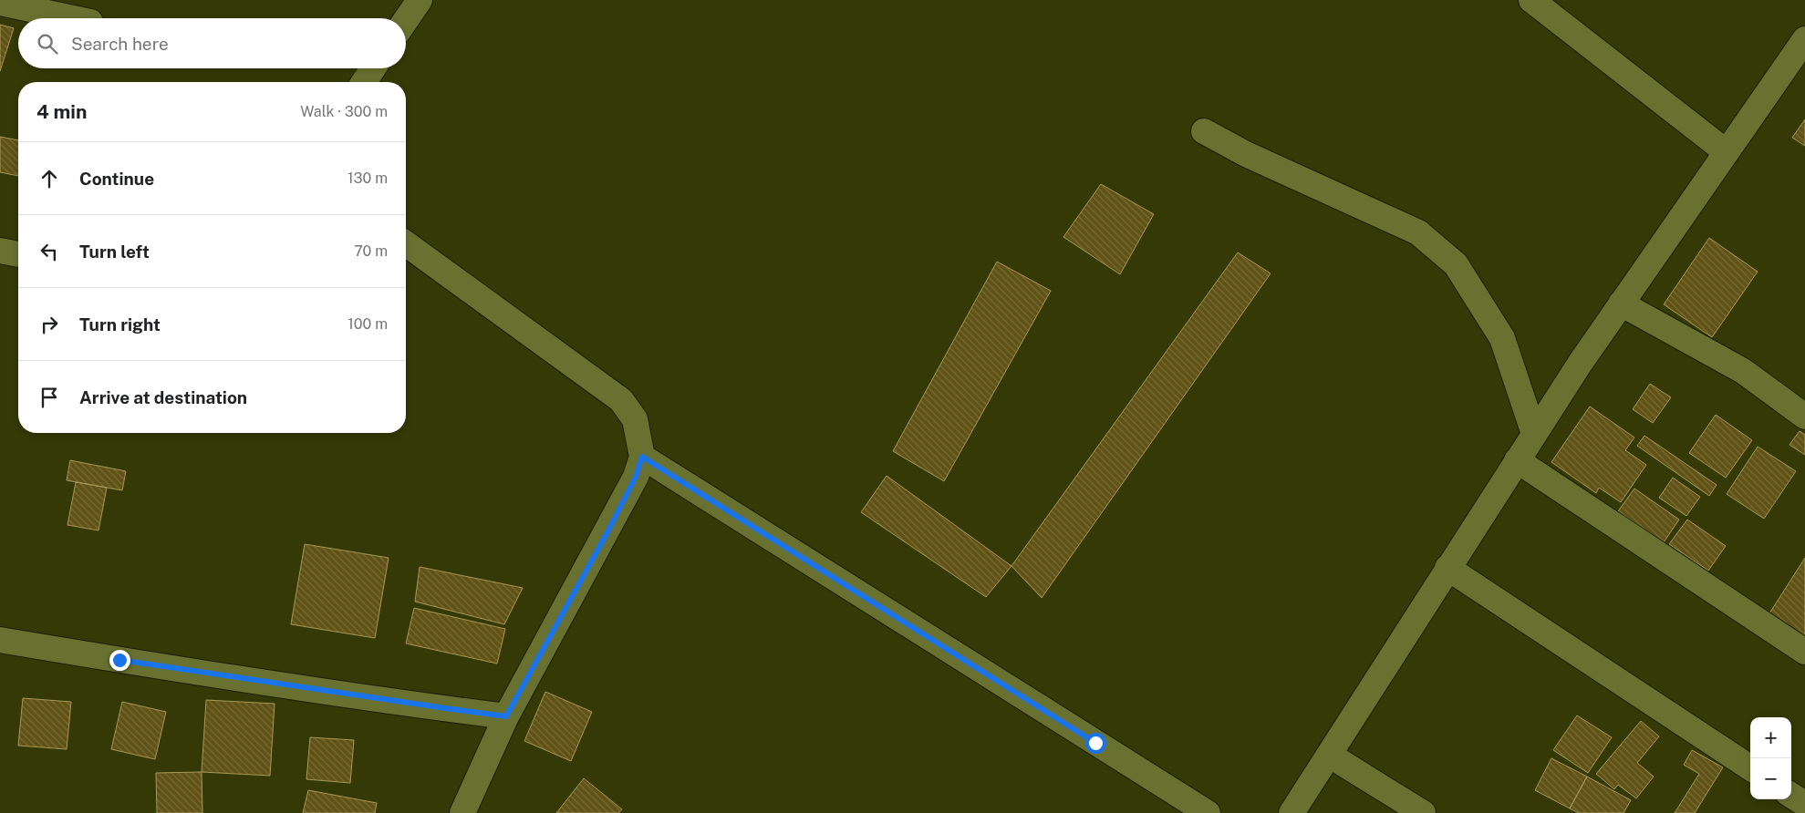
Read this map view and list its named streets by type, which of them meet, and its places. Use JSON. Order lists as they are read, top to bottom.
{
  "page": {
    "search": "Search here",
    "heading": ["4 min", "Walk · 300 m"],
    "list": [
      ["Continue", "130 m"],
      ["Turn left", "70 m"],
      ["Turn right", "100 m"],
      "Arrive at destination"
    ],
    "map_buttons": ["+", "−"]
  }
}
